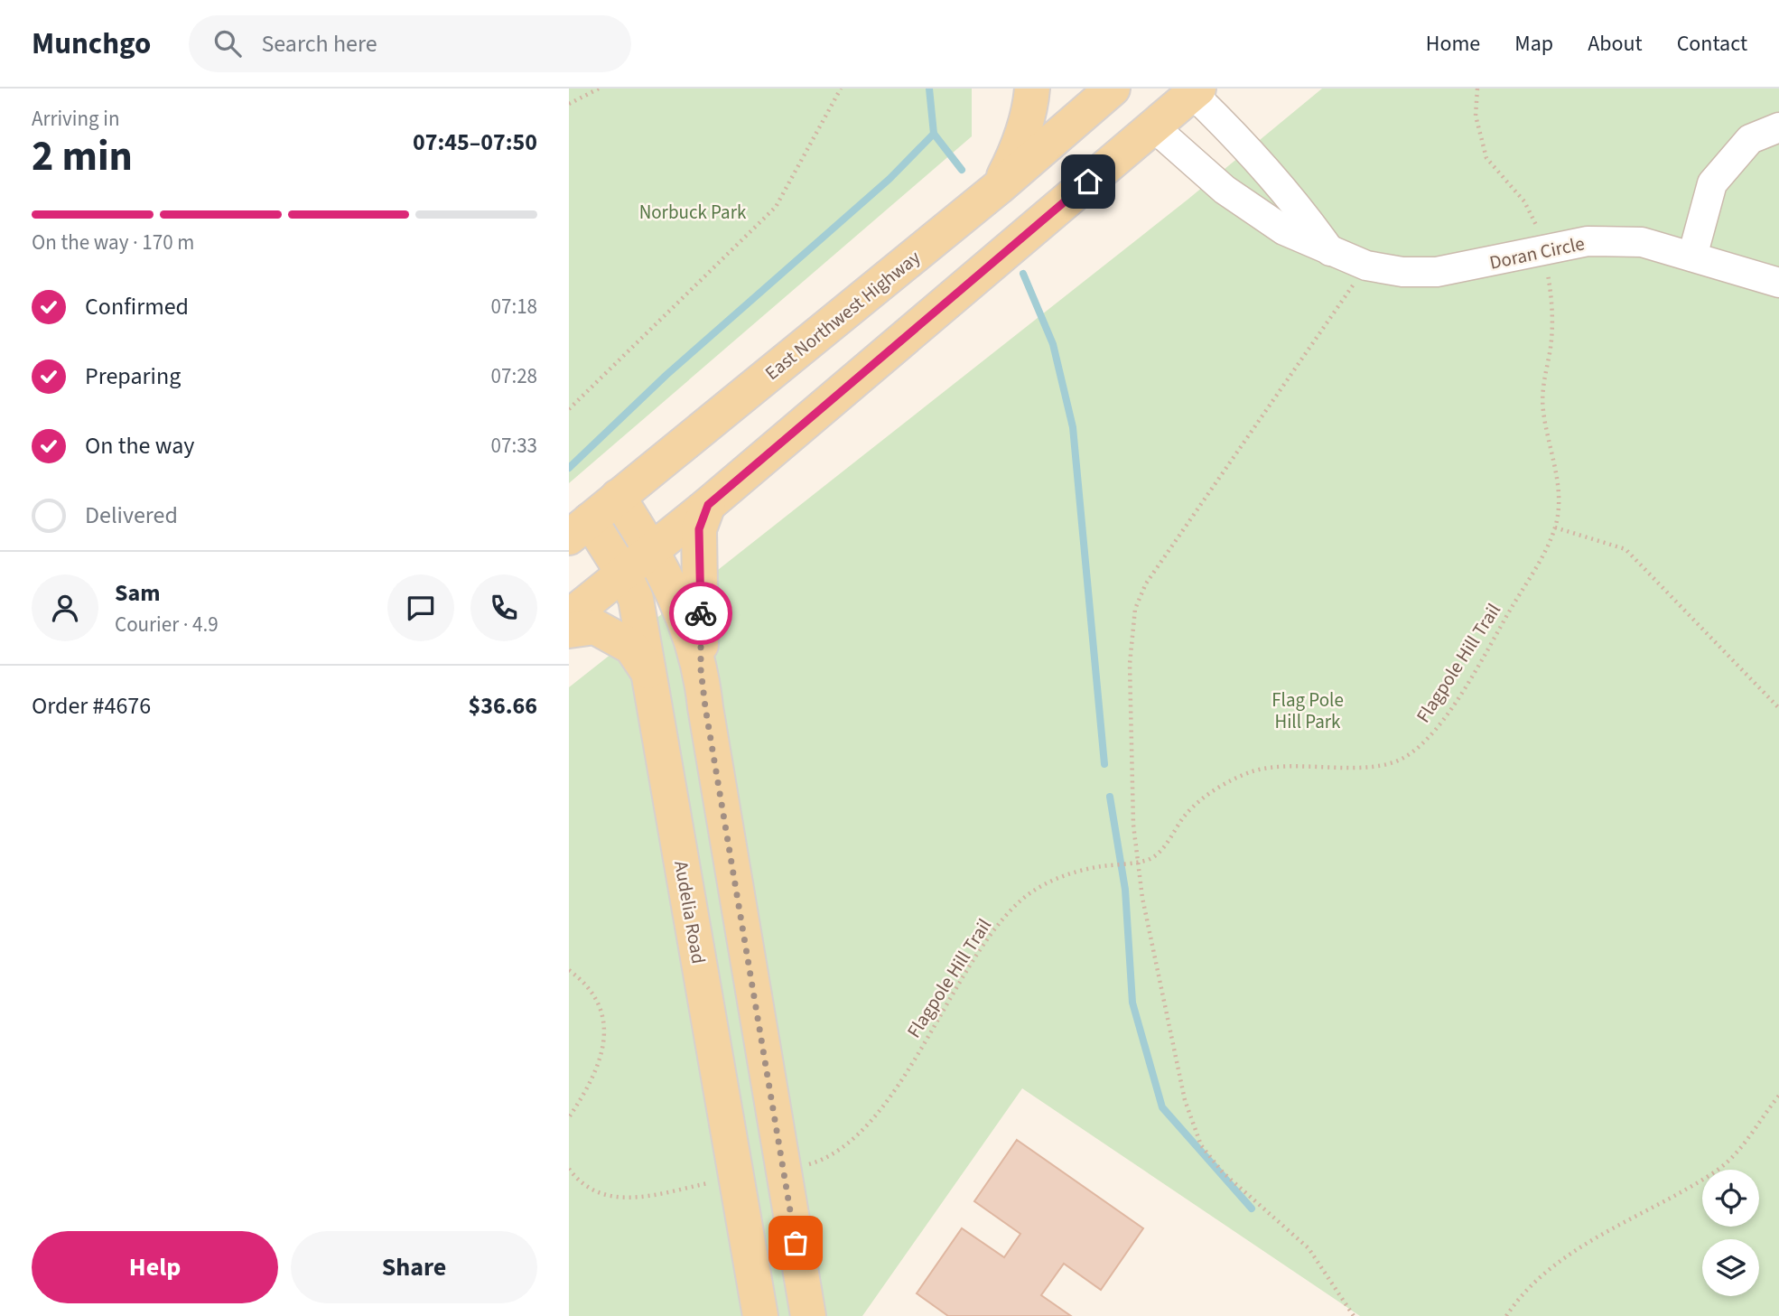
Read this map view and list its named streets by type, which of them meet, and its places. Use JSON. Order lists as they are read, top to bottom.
{
  "streets": {
    "main road": ["East Northwest Highway", "Audelia Road"],
    "street": ["Doran Circle"],
    "path": ["Flagpole Hill Trail"]
  },
  "crossings": [
    ["Doran Circle", "Flagpole Hill Trail"],
    ["East Northwest Highway", "Audelia Road"]
  ],
  "parks": ["Norbuck Park", "Flag Pole Hill Park"],
  "page": {
    "header": "Munchgo",
    "search": "Search here",
    "nav": [
      "Home",
      "Map",
      "About",
      "Contact"
    ],
    "heading": ["2 min", "Arriving in", "07:45–07:50"],
    "panel": [
      "Sam",
      "Courier · 4.9",
      "Order #4676",
      "$36.66"
    ],
    "bar": "On the way · 170 m",
    "list": [
      ["Confirmed", "07:18"],
      ["Preparing", "07:28"],
      ["On the way", "07:33"],
      "Delivered"
    ],
    "buttons": ["Help", "Share"]
  }
}
